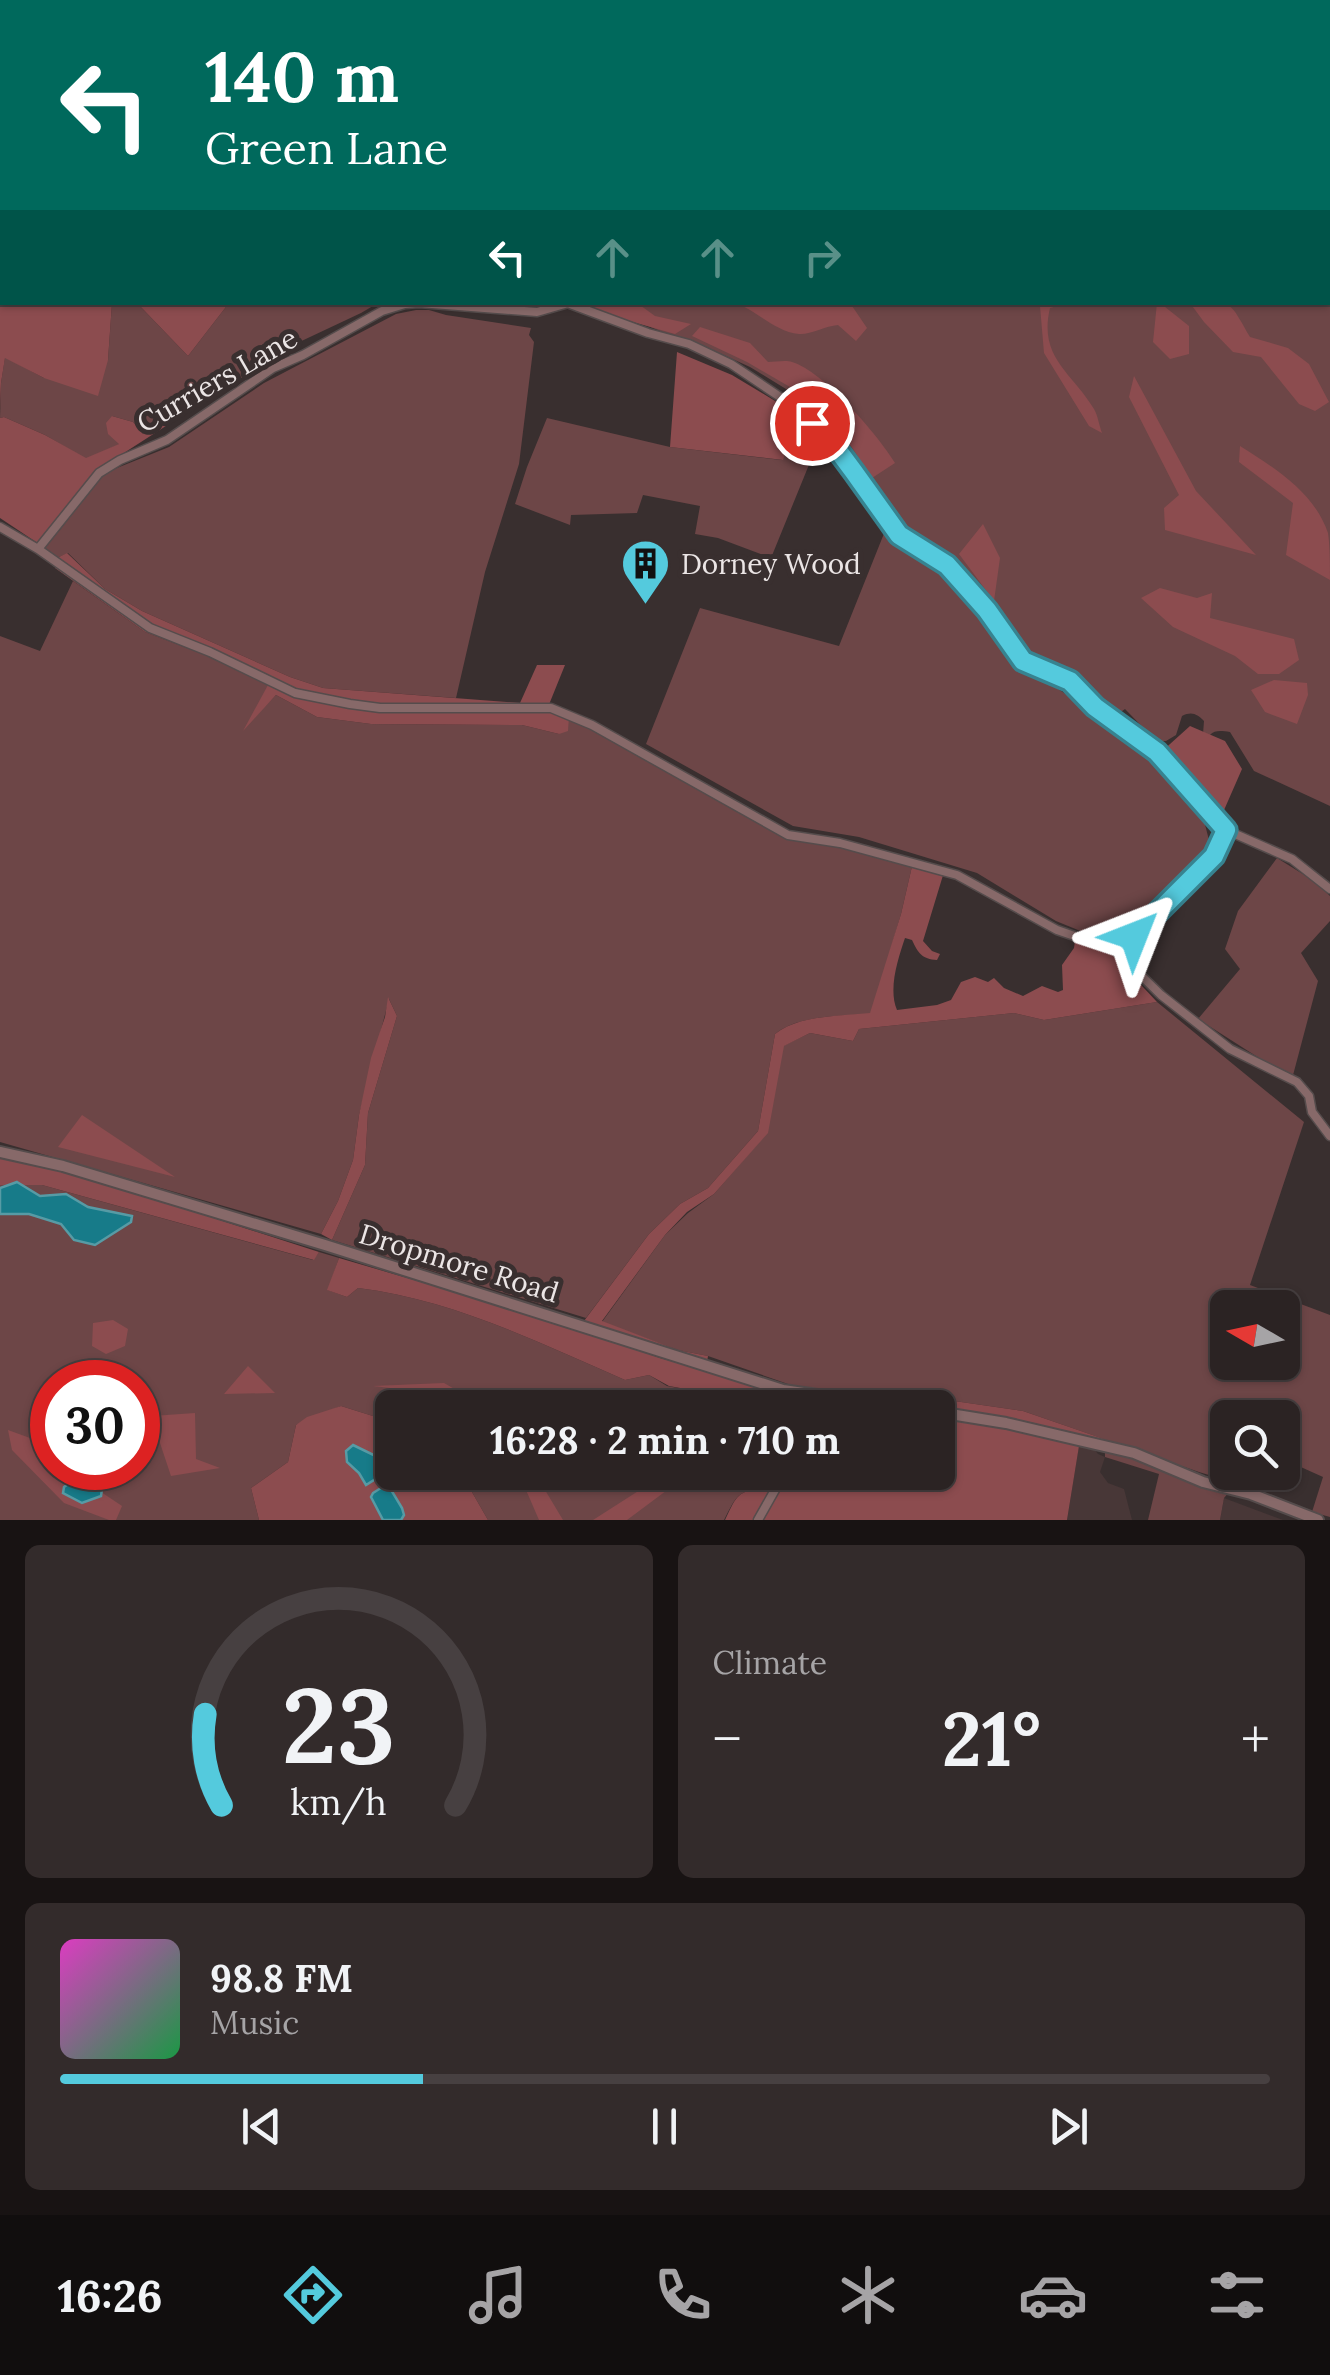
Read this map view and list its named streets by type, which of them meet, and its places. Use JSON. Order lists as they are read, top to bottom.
{
  "streets": {
    "street": ["Curriers Lane", "Dropmore Road"]
  },
  "places": {
    "building": ["Dorney Wood"]
  },
  "north": "left",
  "page": {
    "turn": ["140 m", "Green Lane"],
    "limit": "30",
    "trip": "16:28 · 2 min · 710 m",
    "tile": "Climate",
    "heat": ["−", "21°", "+"],
    "song": ["98.8 FM", "Music"],
    "tabs": "16:26",
    "gauge": ["23", "km/h"]
  }
}
